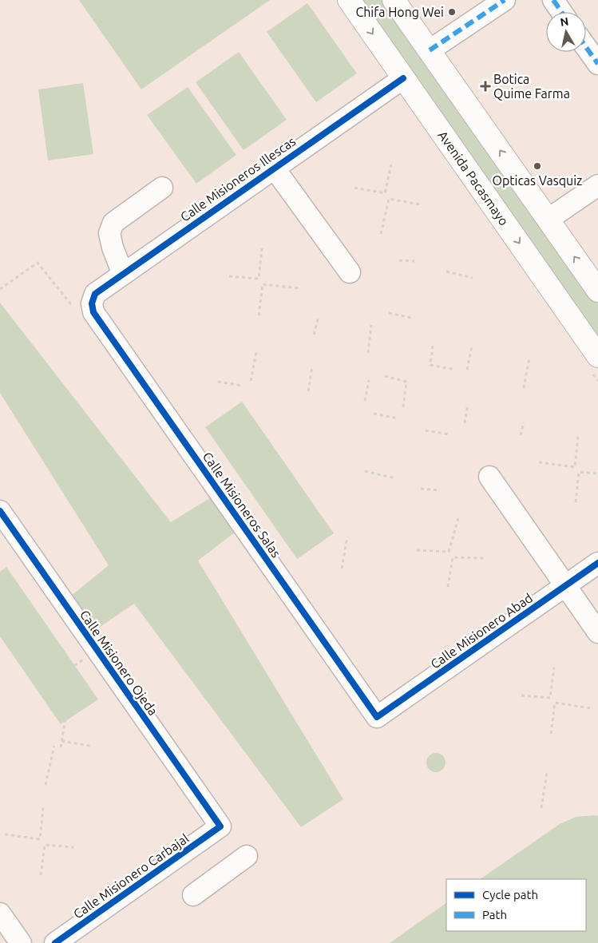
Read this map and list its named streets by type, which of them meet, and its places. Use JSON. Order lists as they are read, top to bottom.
{
  "streets": {
    "main road": ["Avenida Pacasmayo"],
    "street": [
      "Calle Misioneros Illescas",
      "Calle Misioneros Salas",
      "Calle Misionero Abad",
      "Calle Misionero Ojeda",
      "Calle Misionero Carbajal"
    ]
  },
  "crossings": [
    ["Avenida Pacasmayo", "Calle Misioneros Illescas"],
    ["Calle Misioneros Illescas", "Calle Misioneros Salas"],
    ["Calle Misioneros Salas", "Calle Misionero Abad"],
    ["Calle Misionero Ojeda", "Calle Misionero Carbajal"]
  ],
  "places": {
    "other": ["Chifa Hong Wei", "Opticas Vasquiz"],
    "health": ["Botica Quime Farma"]
  },
  "legend": ["Cycle path", "Path"],
  "north": "top"
}
